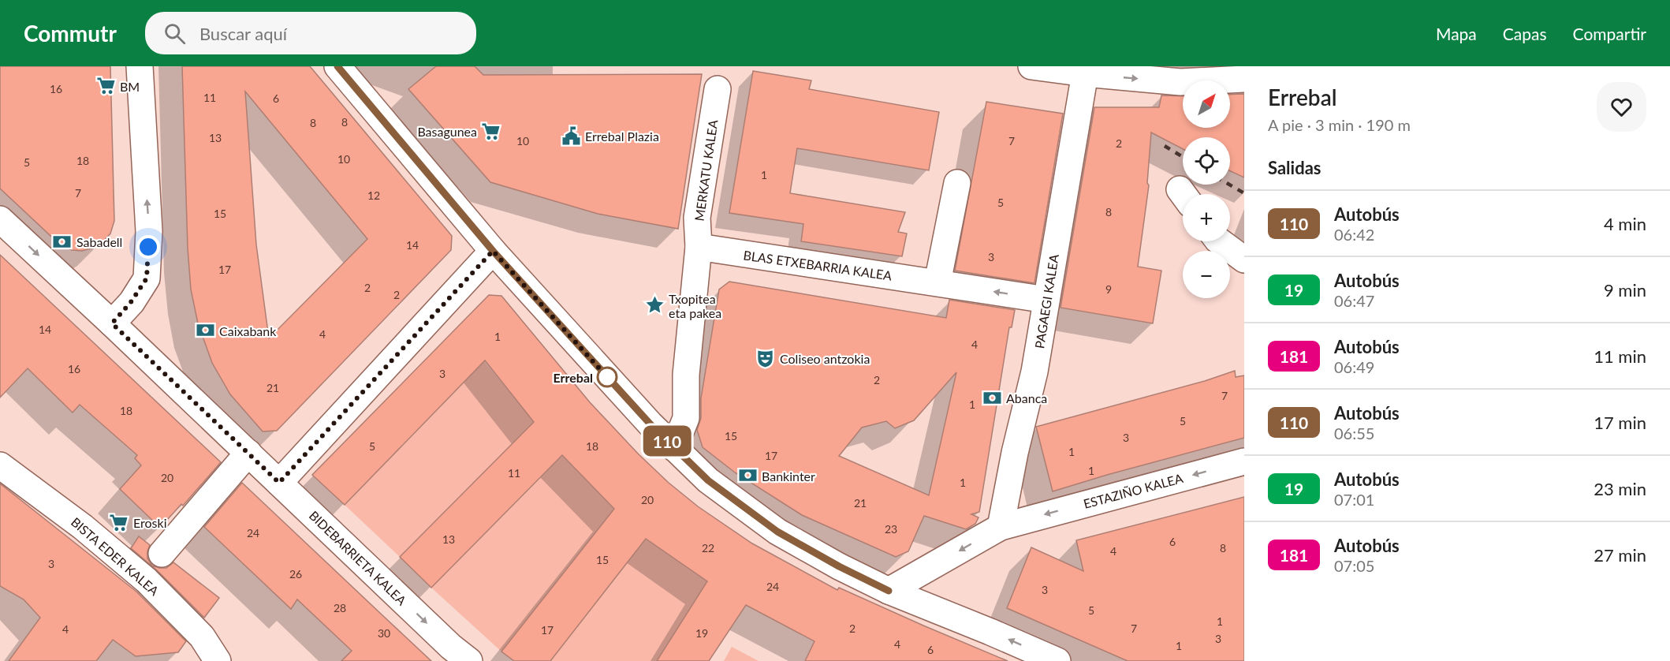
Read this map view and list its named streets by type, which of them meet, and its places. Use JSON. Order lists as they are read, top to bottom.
{
  "streets": {
    "street": [
      "MERKATU KALEA",
      "BLAS ETXEBARRIA KALEA",
      "PAGAEGI KALEA",
      "ESTAZIÑO KALEA",
      "BISTA EDER KALEA",
      "BIDEBARRIETA KALEA"
    ]
  },
  "crossings": [
    ["MERKATU KALEA", "BLAS ETXEBARRIA KALEA"],
    ["BLAS ETXEBARRIA KALEA", "PAGAEGI KALEA"],
    ["PAGAEGI KALEA", "ESTAZIÑO KALEA"]
  ],
  "one_way": ["ESTAZIÑO KALEA", "BIDEBARRIETA KALEA"],
  "places": {
    "supermarket": ["BM", "Basagunea", "Eroski"],
    "public building": ["Errebal Plazia"],
    "bank": [
      "Sabadell",
      "Caixabank",
      "Abanca",
      "Bankinter"
    ],
    "place": ["Txopitea eta pakea"],
    "theatre": ["Coliseo antzokia"],
    "other": ["Errebal"]
  },
  "lines": ["bus line 110"],
  "house_numbers": [
    "16",
    "11",
    "6",
    "8",
    "8",
    "13",
    "10",
    "7",
    "2",
    "10",
    "18",
    "5",
    "1",
    "7",
    "12",
    "5",
    "8",
    "15",
    "14",
    "3",
    "17",
    "2",
    "9",
    "2",
    "14",
    "4",
    "1",
    "4",
    "16",
    "3",
    "2",
    "21",
    "7",
    "1",
    "18",
    "5",
    "15",
    "3",
    "5",
    "18",
    "1",
    "17",
    "1",
    "11",
    "20",
    "1",
    "20",
    "21",
    "23",
    "24",
    "13",
    "6",
    "22",
    "8",
    "4",
    "15",
    "3",
    "26",
    "24",
    "3",
    "28",
    "5",
    "1",
    "2",
    "7",
    "4",
    "17",
    "30",
    "19",
    "3",
    "4",
    "1",
    "6"
  ],
  "north": "top right",
  "page": {
    "header": "Commutr",
    "search": "Buscar aquí",
    "nav": ["Mapa", "Capas", "Compartir"],
    "on_map": "110",
    "heading": [
      ["Errebal", "A pie · 3 min · 190 m"],
      "Salidas"
    ],
    "map_buttons": ["+", "−"],
    "list": [
      {
        "mark": "110",
        "name": "Autobús",
        "note": "06:42",
        "value": "4 min"
      },
      {
        "mark": "19",
        "name": "Autobús",
        "note": "06:47",
        "value": "9 min"
      },
      {
        "mark": "181",
        "name": "Autobús",
        "note": "06:49",
        "value": "11 min"
      },
      {
        "mark": "110",
        "name": "Autobús",
        "note": "06:55",
        "value": "17 min"
      },
      {
        "mark": "19",
        "name": "Autobús",
        "note": "07:01",
        "value": "23 min"
      },
      {
        "mark": "181",
        "name": "Autobús",
        "note": "07:05",
        "value": "27 min"
      }
    ]
  }
}
